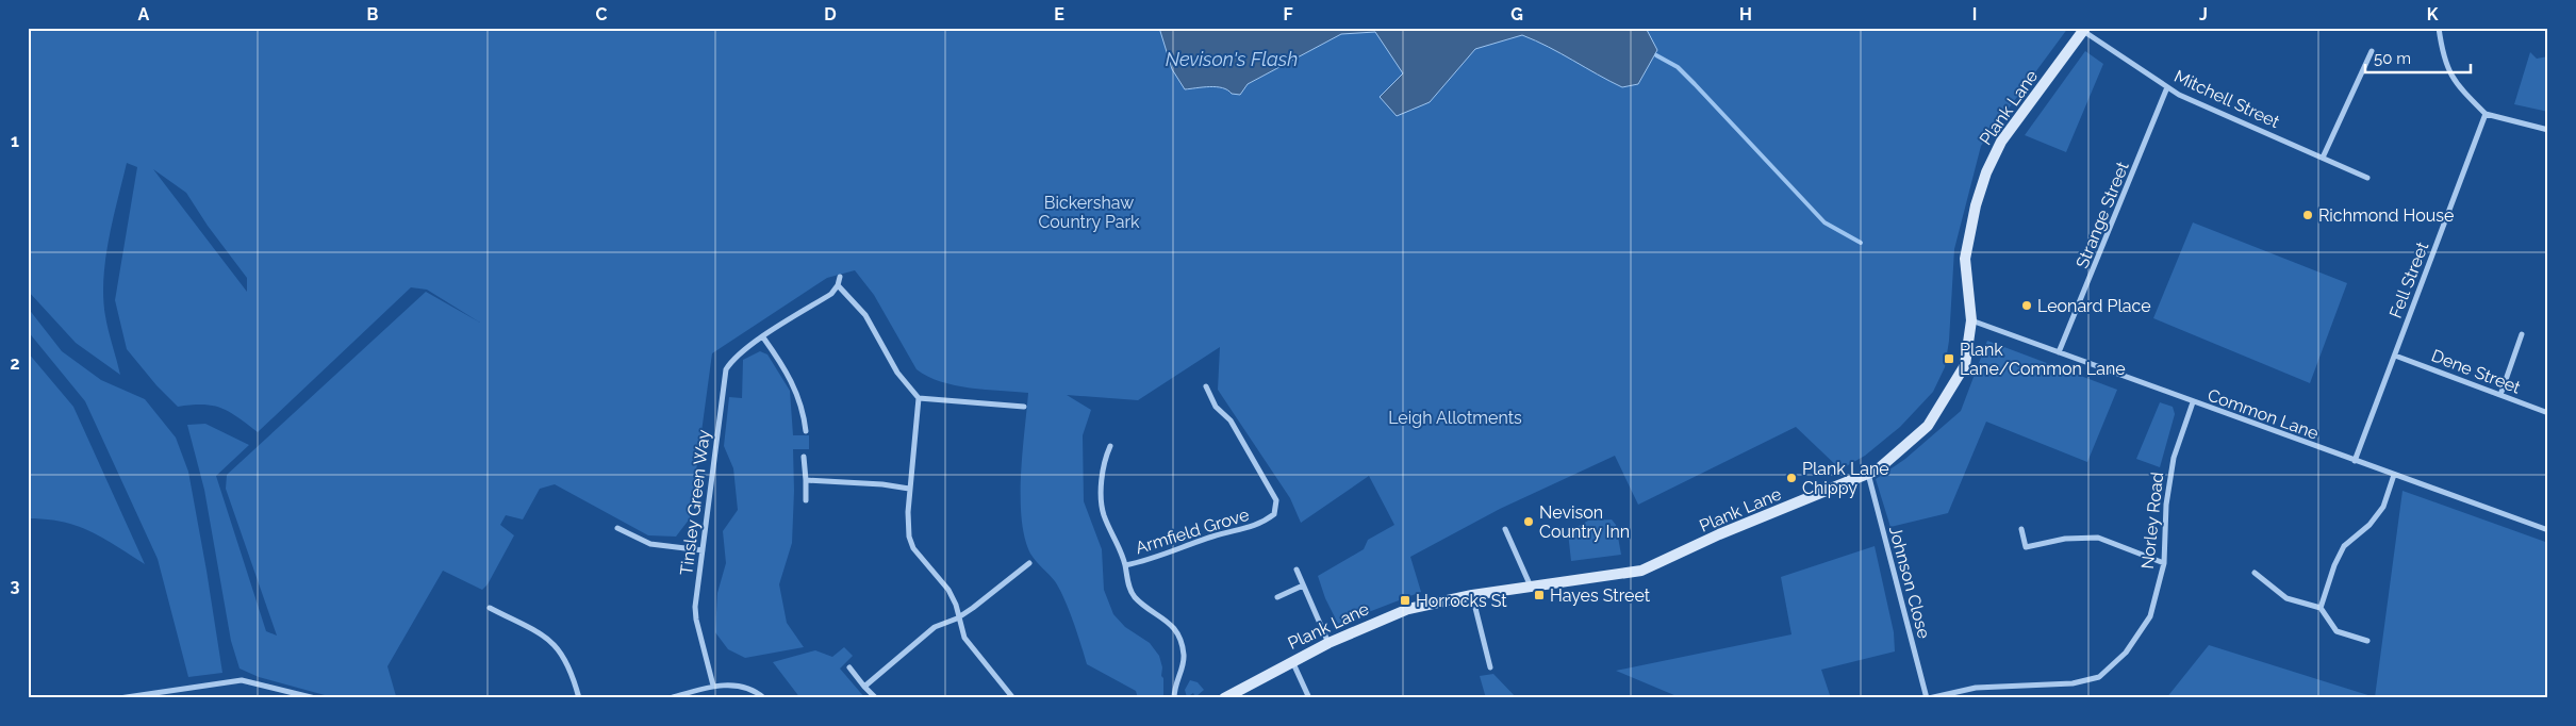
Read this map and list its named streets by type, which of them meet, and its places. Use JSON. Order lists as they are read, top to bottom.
{
  "streets": {
    "street": [
      "Mitchell Street",
      "Plank Lane",
      "Strange Street",
      "Fell Street",
      "Dene Street",
      "Common Lane",
      "Tinsley Green Way",
      "Norley Road",
      "Armfield Grove",
      "Johnson Close"
    ]
  },
  "crossings": [
    ["Mitchell Street", "Plank Lane"],
    ["Mitchell Street", "Strange Street"],
    ["Plank Lane", "Common Lane"],
    ["Plank Lane", "Johnson Close"],
    ["Strange Street", "Common Lane"],
    ["Fell Street", "Dene Street"],
    ["Fell Street", "Common Lane"],
    ["Common Lane", "Norley Road"],
    ["Norley Road", "Johnson Close"]
  ],
  "water": ["Nevison's Flash"],
  "parks": ["Bickershaw Country Park", "Leigh Allotments"],
  "places": {
    "other": [
      "Richmond House",
      "Leonard Place",
      "Plank Lane Chippy",
      "Nevison Country Inn"
    ],
    "transit": ["Plank Lane/Common Lane", "Hayes Street", "Horrocks St"]
  },
  "scale_bar": "50 m",
  "grid": {
    "columns": [
      "A",
      "B",
      "C",
      "D",
      "E",
      "F",
      "G",
      "H",
      "I",
      "J",
      "K"
    ],
    "rows": ["1", "2", "3"]
  }
}
